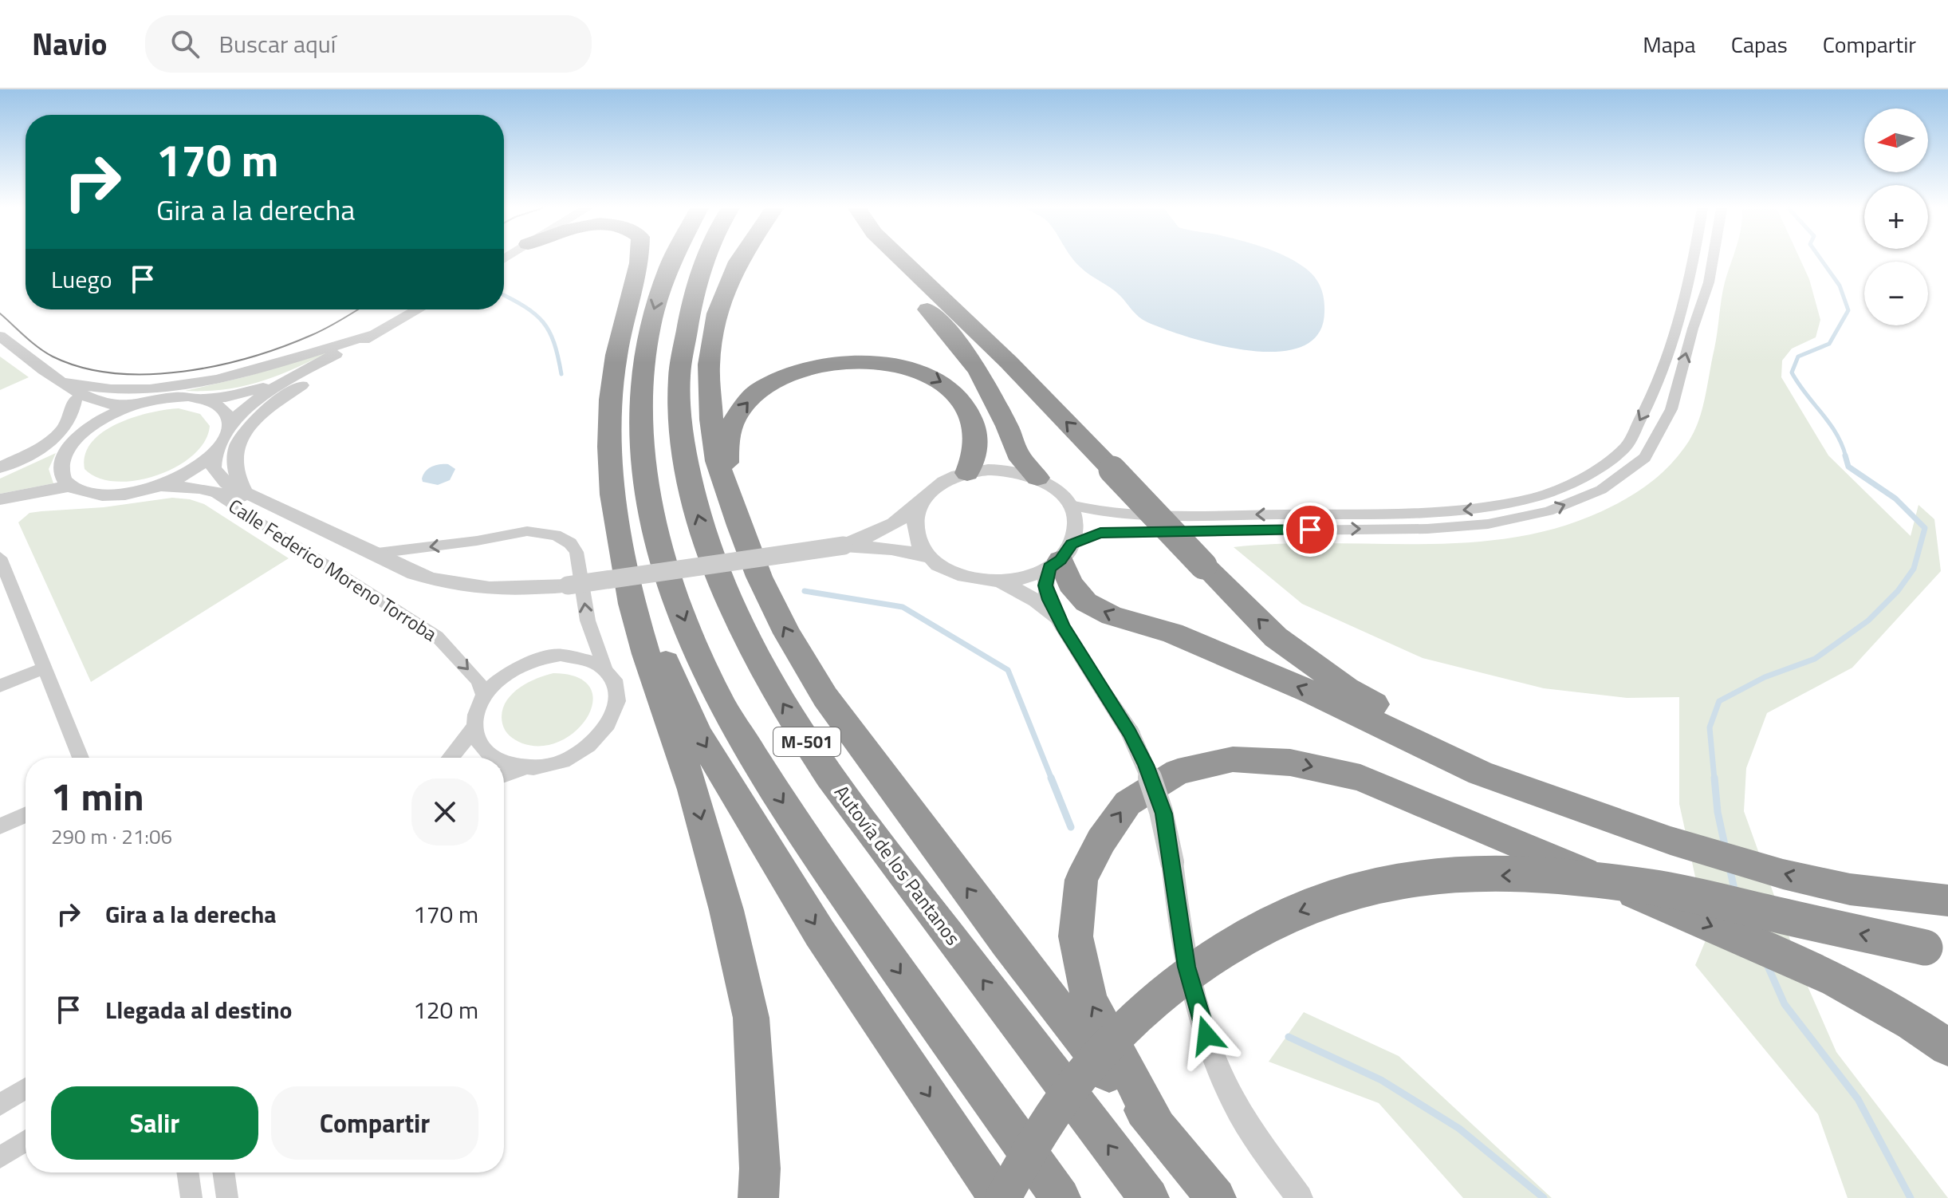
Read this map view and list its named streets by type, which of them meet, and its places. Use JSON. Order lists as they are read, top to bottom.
{
  "streets": {
    "highway": ["M-501", "Autovía de los Pantanos"],
    "street": ["Calle Federico Moreno Torroba"]
  },
  "north": "left",
  "page": {
    "header": "Navio",
    "search": "Buscar aquí",
    "nav": ["Mapa", "Capas", "Compartir"],
    "map_buttons": ["+", "−"],
    "turn": ["170 m", "Gira a la derecha"],
    "then": "Luego",
    "heading": ["1 min", "290 m · 21:06"],
    "list": [
      {
        "name": "Gira a la derecha",
        "value": "170 m"
      },
      {
        "name": "Llegada al destino",
        "value": "120 m"
      }
    ],
    "buttons": ["Salir", "Compartir"]
  }
}
